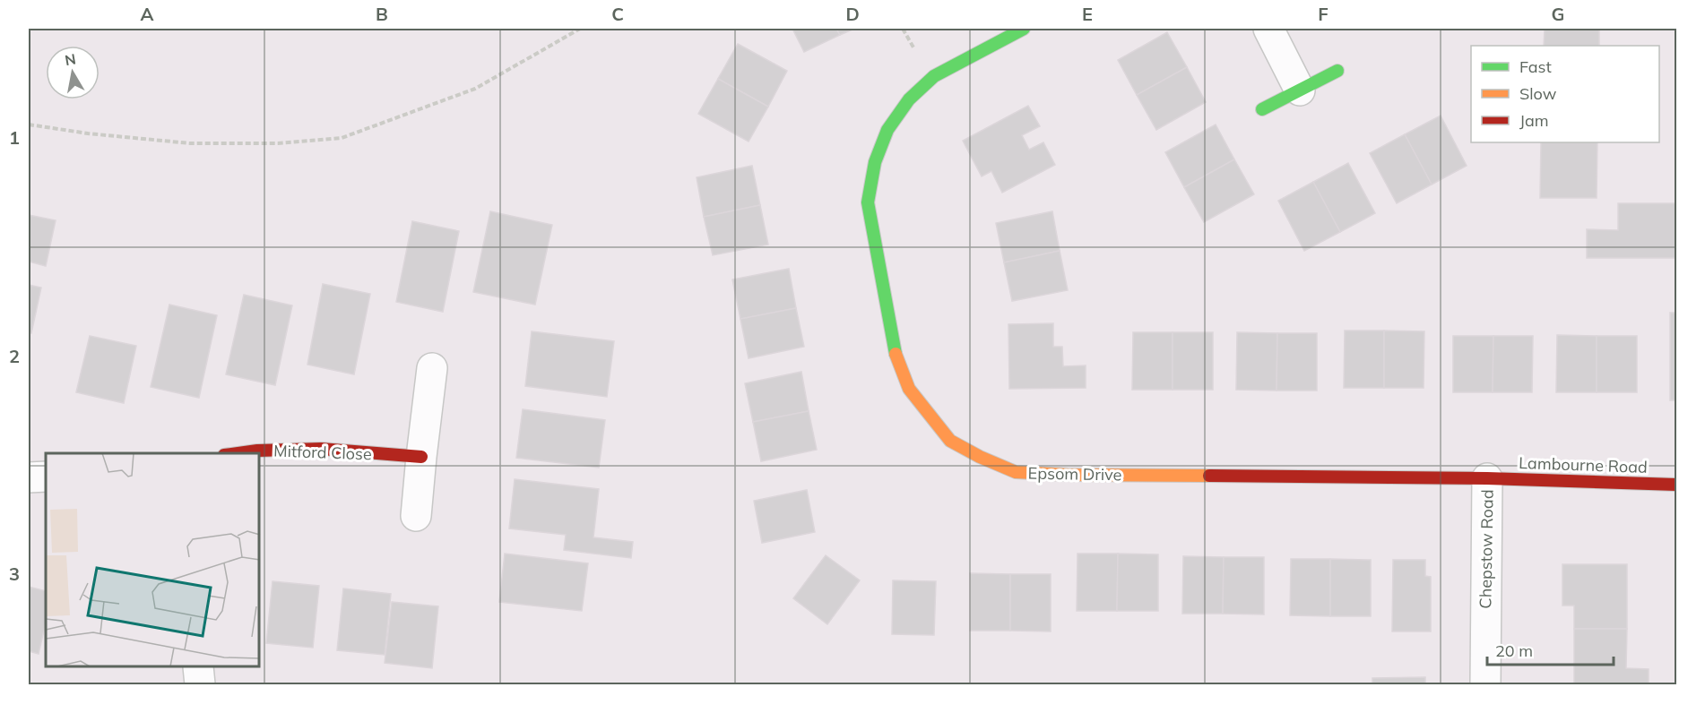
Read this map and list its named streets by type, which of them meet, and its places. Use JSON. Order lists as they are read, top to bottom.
{
  "streets": {
    "street": [
      "Mitford Close",
      "Lambourne Road",
      "Epsom Drive",
      "Chepstow Road"
    ]
  },
  "crossings": [
    ["Lambourne Road", "Epsom Drive"],
    ["Lambourne Road", "Chepstow Road"],
    ["Epsom Drive", "Chepstow Road"]
  ],
  "legend": ["Fast", "Slow", "Jam"],
  "scale_bar": "20 m",
  "north": "top",
  "grid": {
    "columns": [
      "A",
      "B",
      "C",
      "D",
      "E",
      "F",
      "G"
    ],
    "rows": ["1", "2", "3"]
  }
}
